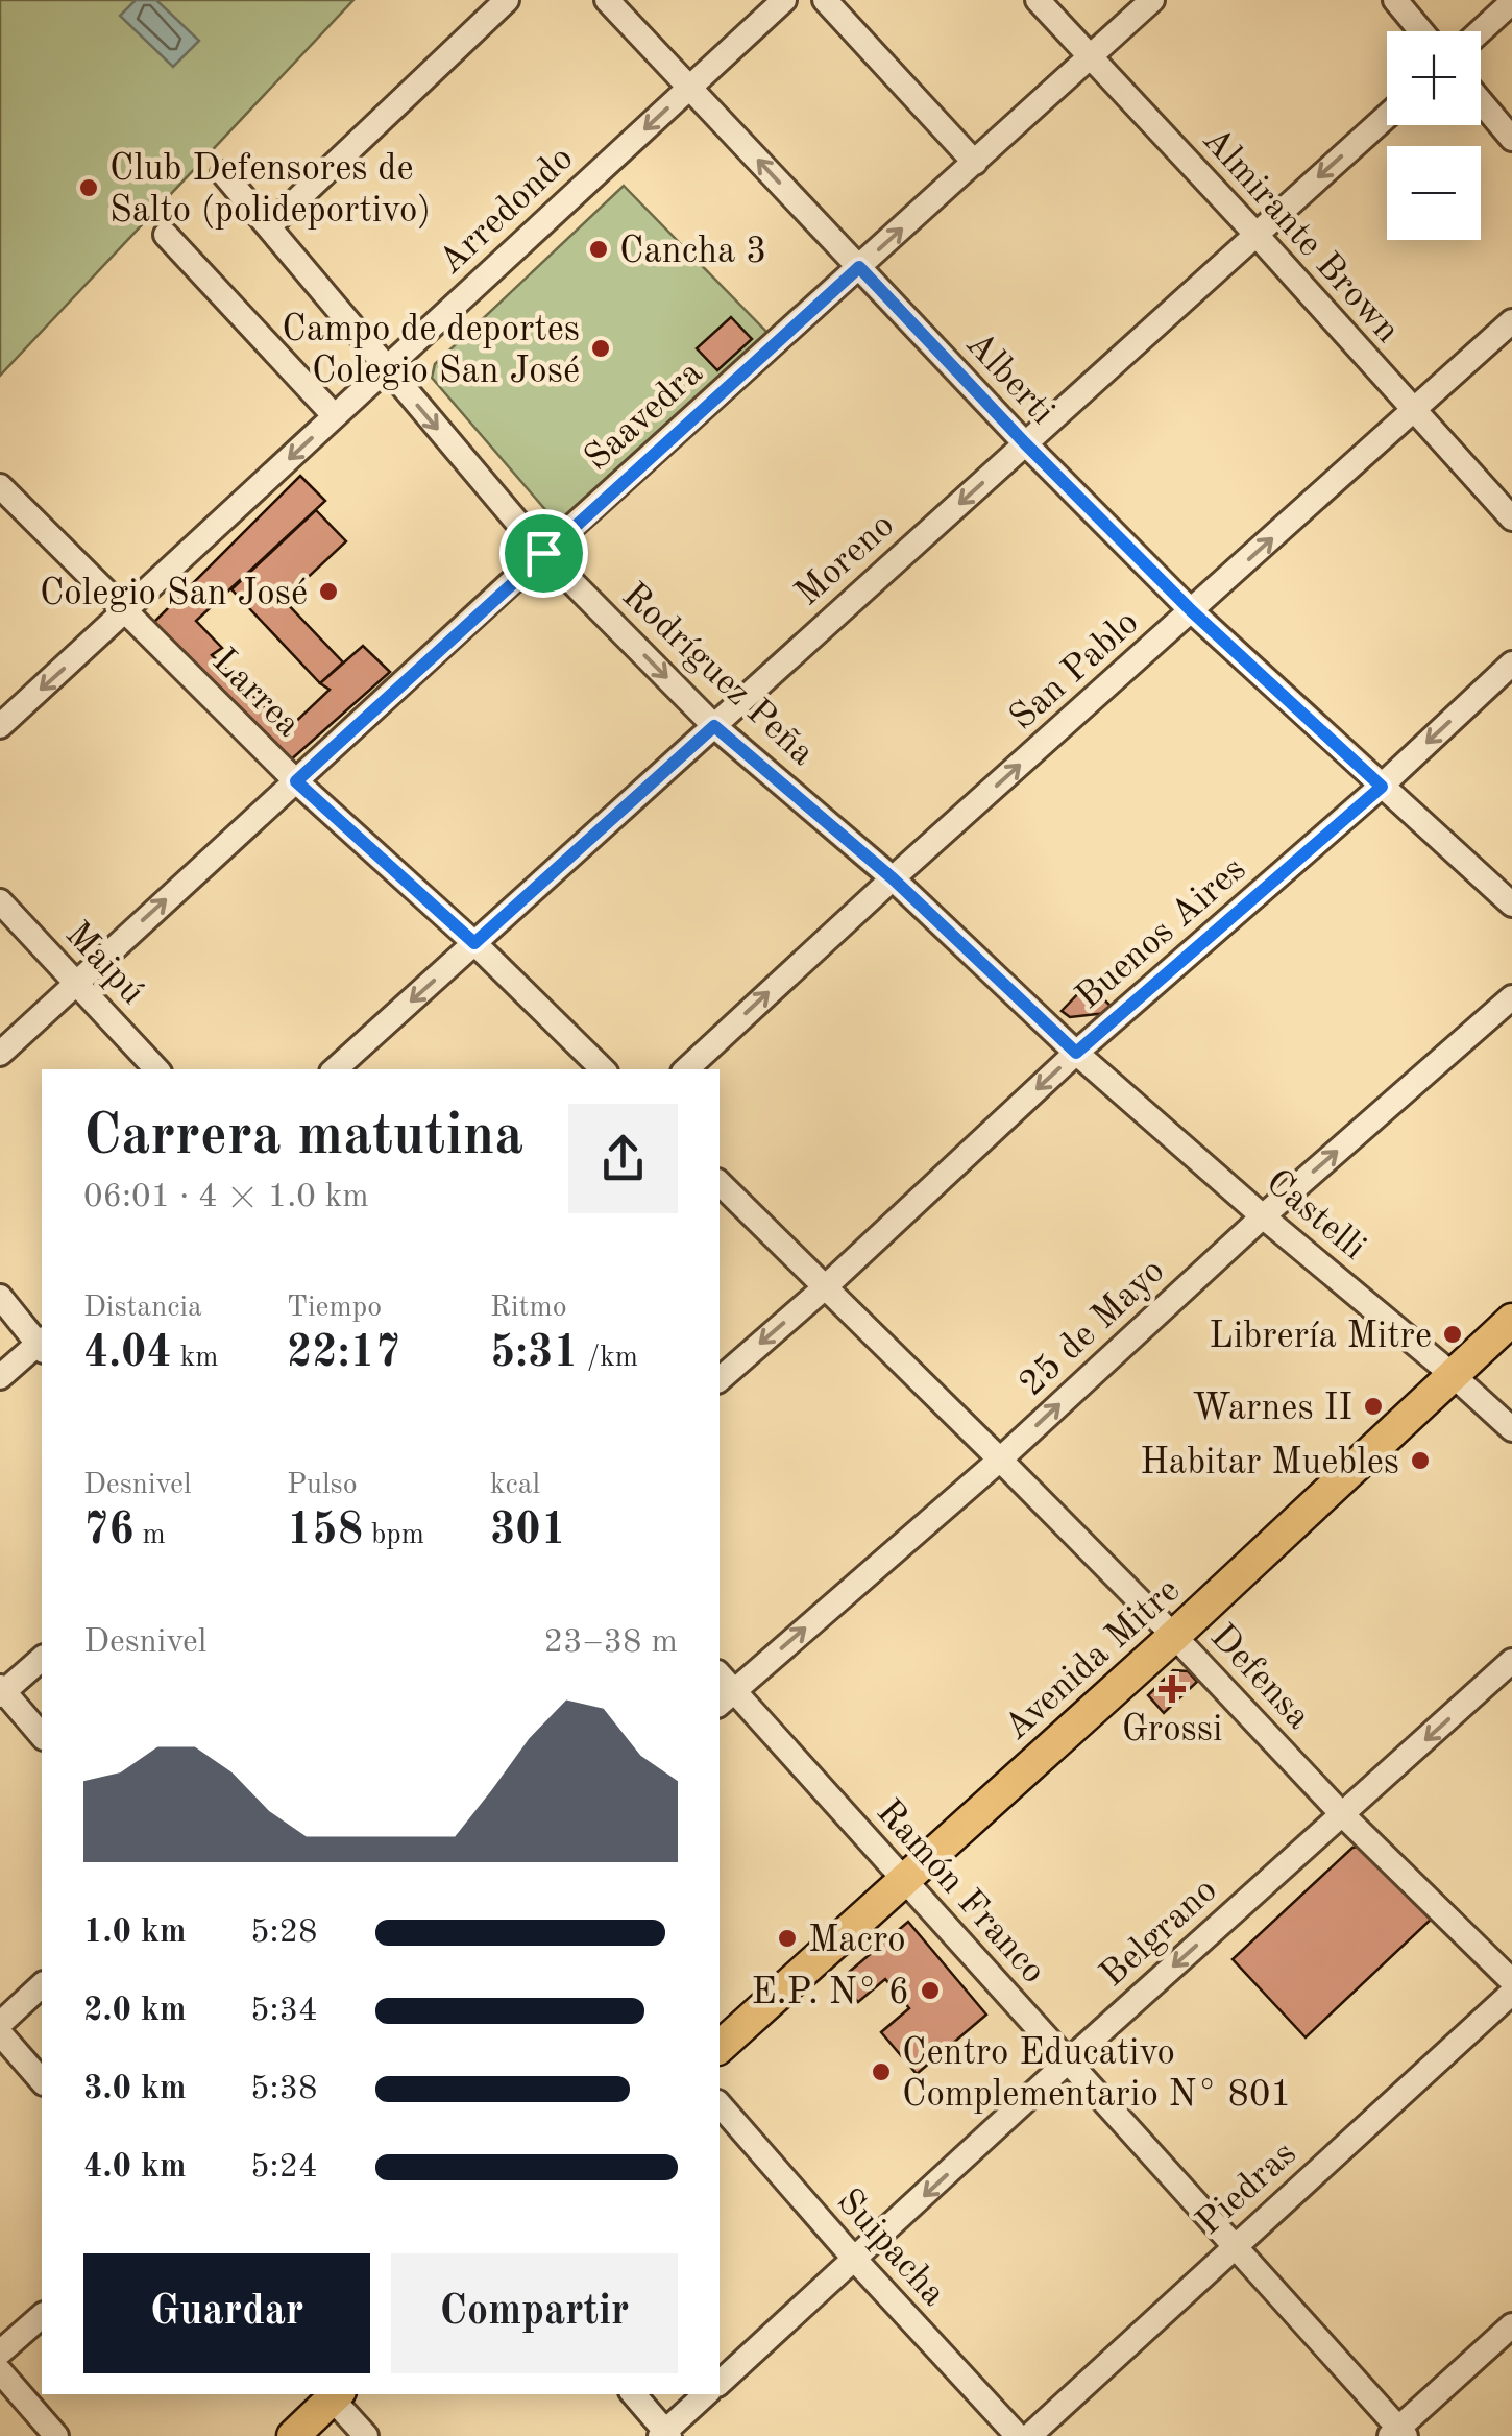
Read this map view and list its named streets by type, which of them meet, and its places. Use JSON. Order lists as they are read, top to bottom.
{
  "streets": {
    "main road": ["Avenida Mitre"],
    "street": [
      "Arredondo",
      "Almirante Brown",
      "Alberti",
      "Saavedra",
      "Moreno",
      "San Pablo",
      "Rodríguez Peña",
      "Larrea",
      "Buenos Aires",
      "Maipú",
      "Castelli",
      "25 de Mayo",
      "Defensa",
      "Ramón Franco",
      "Belgrano",
      "Piedras",
      "Suipacha"
    ]
  },
  "crossings": [
    ["Arredondo", "Alberti"],
    ["Arredondo", "Rodríguez Peña"],
    ["Arredondo", "Larrea"],
    ["Almirante Brown", "Saavedra"],
    ["Almirante Brown", "Moreno"],
    ["Almirante Brown", "San Pablo"],
    ["Alberti", "Saavedra"],
    ["Alberti", "Moreno"],
    ["Alberti", "San Pablo"],
    ["Alberti", "Buenos Aires"],
    ["Saavedra", "Rodríguez Peña"],
    ["Saavedra", "Larrea"],
    ["Saavedra", "Maipú"],
    ["Moreno", "Rodríguez Peña"],
    ["Moreno", "Larrea"],
    ["San Pablo", "Rodríguez Peña"],
    ["Rodríguez Peña", "Buenos Aires"],
    ["Rodríguez Peña", "Castelli"],
    ["Buenos Aires", "Castelli"],
    ["Buenos Aires", "Defensa"],
    ["Castelli", "25 de Mayo"],
    ["Castelli", "Avenida Mitre"],
    ["25 de Mayo", "Defensa"],
    ["25 de Mayo", "Ramón Franco"],
    ["Avenida Mitre", "Defensa"],
    ["Avenida Mitre", "Ramón Franco"],
    ["Defensa", "Belgrano"],
    ["Ramón Franco", "Belgrano"],
    ["Ramón Franco", "Piedras"],
    ["Belgrano", "Suipacha"]
  ],
  "one_way": [
    "Moreno",
    "San Pablo",
    "Rodríguez Peña",
    "Buenos Aires",
    "25 de Mayo",
    "Belgrano"
  ],
  "places": {
    "other": [
      "Club Defensores de Salto (polideportivo)",
      "Cancha 3",
      "Campo de deportes Colegio San José",
      "Colegio San José",
      "Librería Mitre",
      "Warnes II",
      "Habitar Muebles",
      "Macro",
      "E.P. N° 6",
      "Centro Educativo Complementario N° 801"
    ],
    "health": ["Grossi"]
  },
  "page": {
    "map_buttons": ["+", "−"],
    "heading": ["Carrera matutina", "06:01 · 4 × 1.0 km"],
    "stats": [
      ["Distancia", "4.04 km"],
      ["Tiempo", "22:17"],
      ["Ritmo", "5:31 /km"],
      ["Desnivel", "76 m"],
      ["Pulso", "158 bpm"],
      ["kcal", "301"]
    ],
    "chart": ["Desnivel", "23–38 m"],
    "list": [
      {
        "name": "1.0 km",
        "note": "5:28"
      },
      {
        "name": "2.0 km",
        "note": "5:34"
      },
      {
        "name": "3.0 km",
        "note": "5:38"
      },
      {
        "name": "4.0 km",
        "note": "5:24"
      }
    ],
    "buttons": ["Guardar", "Compartir"]
  }
}
